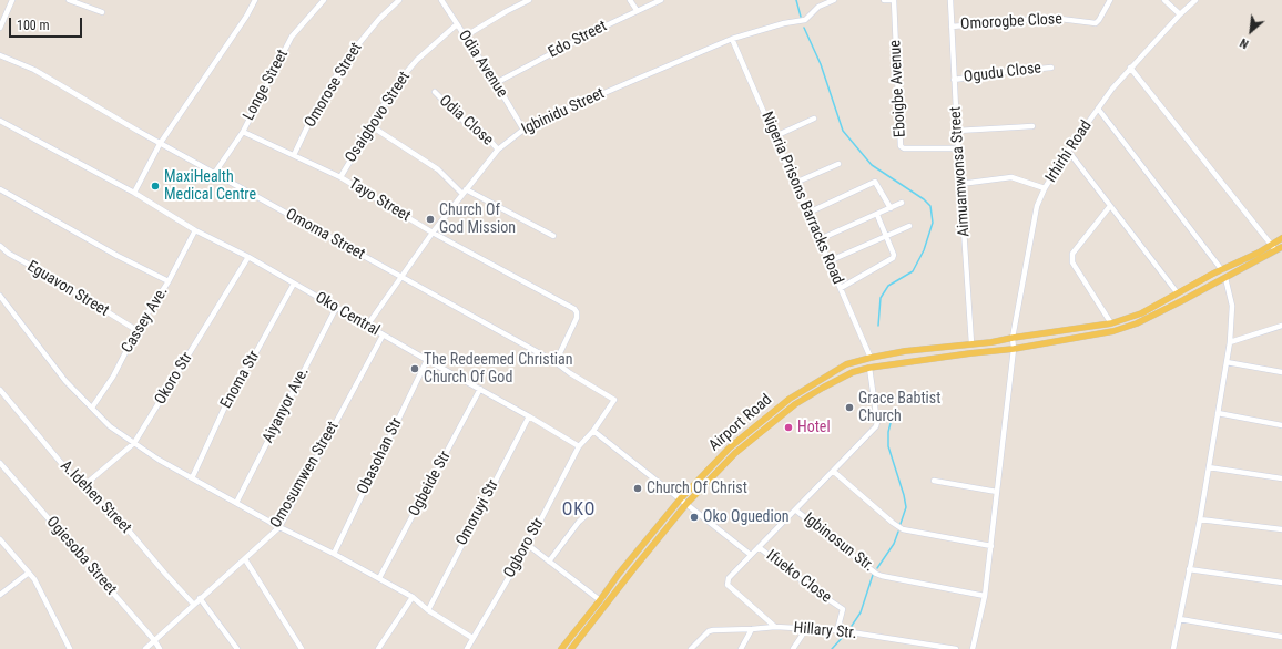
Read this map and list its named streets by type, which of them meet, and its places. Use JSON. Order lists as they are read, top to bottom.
{
  "streets": {
    "main road": ["Airport Road"],
    "street": [
      "Omorogbe Close",
      "Edo Street",
      "Odia Avenue",
      "Ogudu Close",
      "Longe Street",
      "Omorose Street",
      "Eboigbe Avenue",
      "Igbinidu Street",
      "Osaigbovo Street",
      "Odia Close",
      "Irhirhi Road",
      "Aimuamwonsa Street",
      "Nigeria Prisons Barracks Road",
      "Tayo Street",
      "Omoma Street",
      "Eguavon Street",
      "Oko Central",
      "Cassey Ave.",
      "Okoro Str",
      "Enoma Str",
      "Aiyanyor Ave.",
      "Obasohan Str",
      "Omosumwen Street",
      "Ogbeide Str",
      "A.Idehen Street",
      "Omoruyi Str",
      "Igbinosun Str.",
      "Ogboro Str",
      "Ogiesoba Street",
      "Ifueko Close",
      "Hillary Str."
    ]
  },
  "crossings": [
    ["Omorogbe Close", "Aimuamwonsa Street"],
    ["Edo Street", "Odia Avenue"],
    ["Odia Avenue", "Igbinidu Street"],
    ["Odia Avenue", "Osaigbovo Street"],
    ["Ogudu Close", "Aimuamwonsa Street"],
    ["Longe Street", "Tayo Street"],
    ["Longe Street", "Omoma Street"],
    ["Omorose Street", "Tayo Street"],
    ["Eboigbe Avenue", "Aimuamwonsa Street"],
    ["Igbinidu Street", "Odia Close"],
    ["Igbinidu Street", "Nigeria Prisons Barracks Road"],
    ["Igbinidu Street", "Tayo Street"],
    ["Igbinidu Street", "Omoma Street"],
    ["Igbinidu Street", "Oko Central"],
    ["Osaigbovo Street", "Tayo Street"],
    ["Irhirhi Road", "Airport Road"],
    ["Irhirhi Road", "Igbinosun Str."],
    ["Aimuamwonsa Street", "Airport Road"],
    ["Nigeria Prisons Barracks Road", "Airport Road"],
    ["Tayo Street", "Omoma Street"],
    ["Eguavon Street", "Cassey Ave."],
    ["Oko Central", "Cassey Ave."],
    ["Oko Central", "Okoro Str"],
    ["Oko Central", "Enoma Str"],
    ["Oko Central", "Aiyanyor Ave."],
    ["Oko Central", "Obasohan Str"],
    ["Oko Central", "Omosumwen Street"],
    ["Oko Central", "Ogbeide Str"],
    ["Oko Central", "Omoruyi Str"],
    ["Oko Central", "Ogboro Str"],
    ["Okoro Str", "A.Idehen Street"],
    ["Omosumwen Street", "A.Idehen Street"],
    ["Omosumwen Street", "Ogiesoba Street"],
    ["Ifueko Close", "Hillary Str."]
  ],
  "districts": ["OKO"],
  "places": [
    "MaxiHealth Medical Centre",
    "Church Of God Mission",
    "The Redeemed Christian Church Of God",
    "Grace Babtist Church",
    "Hotel",
    "Church Of Christ",
    "Oko Oguedion"
  ],
  "scale_bar": "100 m",
  "north": "bottom left"
}
